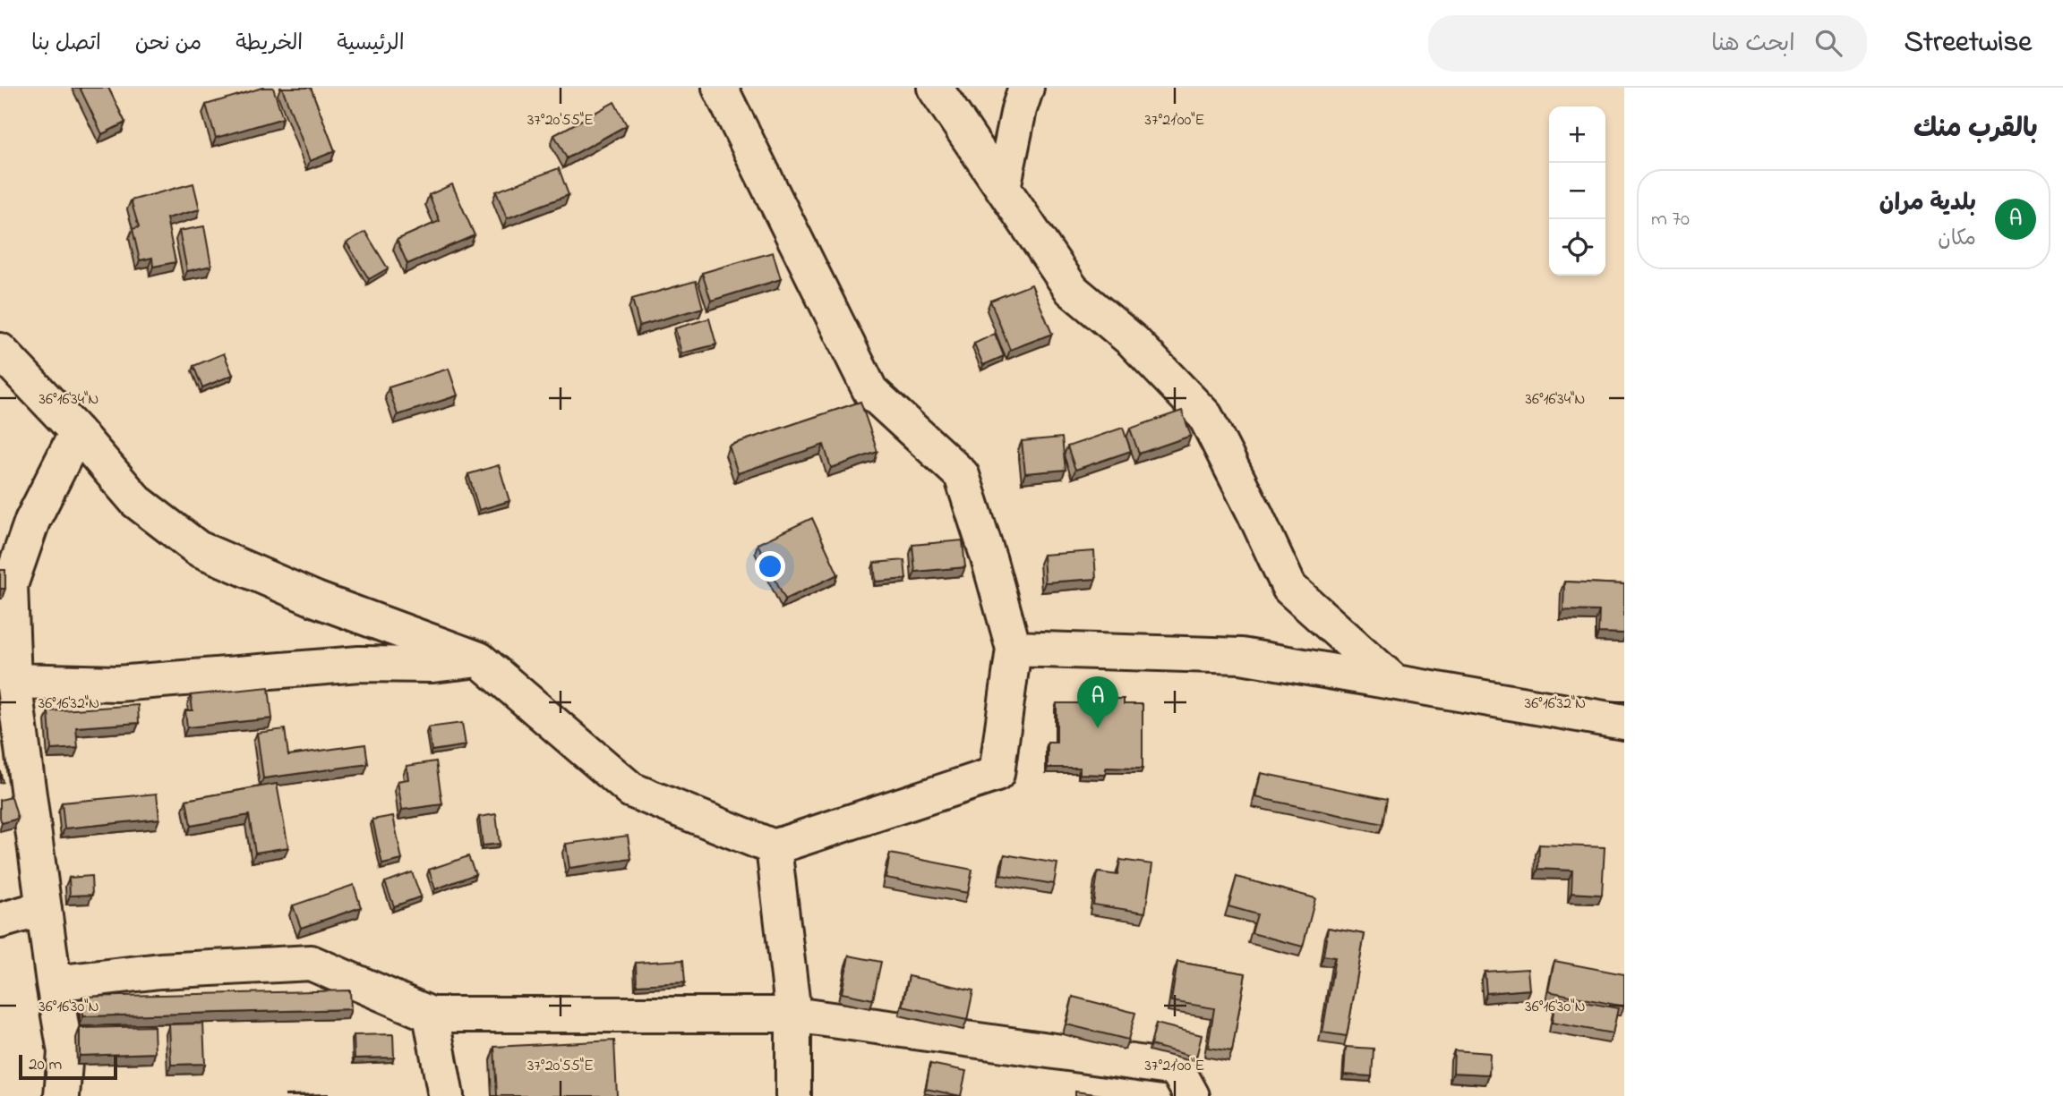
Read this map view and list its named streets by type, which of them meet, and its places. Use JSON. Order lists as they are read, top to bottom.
{
  "scale_bar": "20 m",
  "page": {
    "header": "Streetwise",
    "search": "ابحث هنا",
    "nav": [
      "الرئيسية",
      "الخريطة",
      "من نحن",
      "اتصل بنا"
    ],
    "heading": "بالقرب منك",
    "map_buttons": ["+", "−"],
    "list": [
      {
        "mark": "A",
        "name": "بلدية مران",
        "note": "مكان",
        "value": "70 m"
      }
    ],
    "pins": "A",
    "scale": "20 m"
  },
  "coordinates": [
    "37°20'55\"E",
    "37°21'00\"E",
    "36°16'34\"N",
    "36°16'32\"N",
    "36°16'30\"N"
  ]
}
